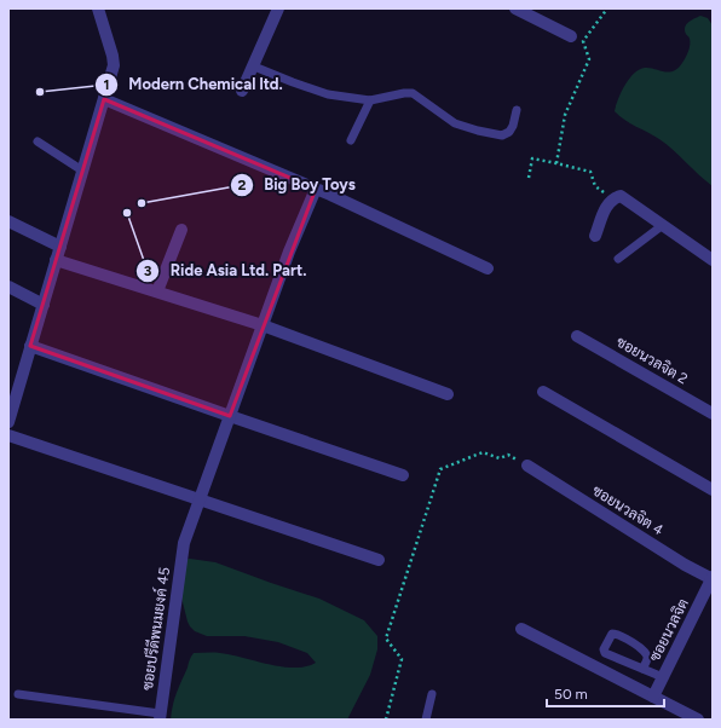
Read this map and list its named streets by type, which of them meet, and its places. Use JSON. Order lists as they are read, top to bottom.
{
  "streets": {
    "street": [
      "ซอยนวลจิต 2",
      "ซอยนวลจิต 4",
      "ซอยปรีดีพนมยงค์ 45",
      "ซอยนวลจิต"
    ]
  },
  "crossings": [
    ["ซอยนวลจิต 4", "ซอยนวลจิต"]
  ],
  "places": ["Modern Chemical ltd.", "Big Boy Toys", "Ride Asia Ltd. Part."],
  "scale_bar": "50 m"
}
